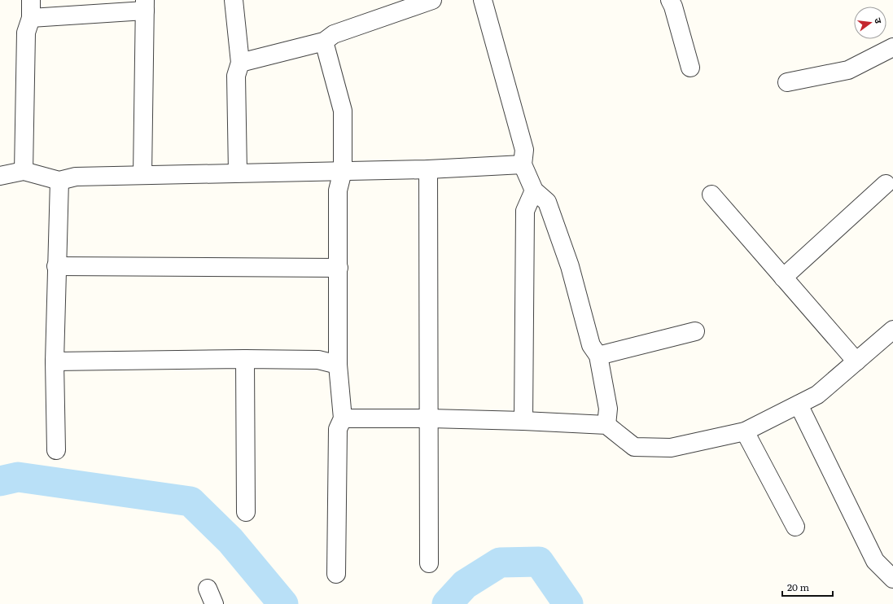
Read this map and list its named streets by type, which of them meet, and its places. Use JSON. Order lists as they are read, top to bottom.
{
  "scale_bar": "20 m",
  "north": "right"
}
